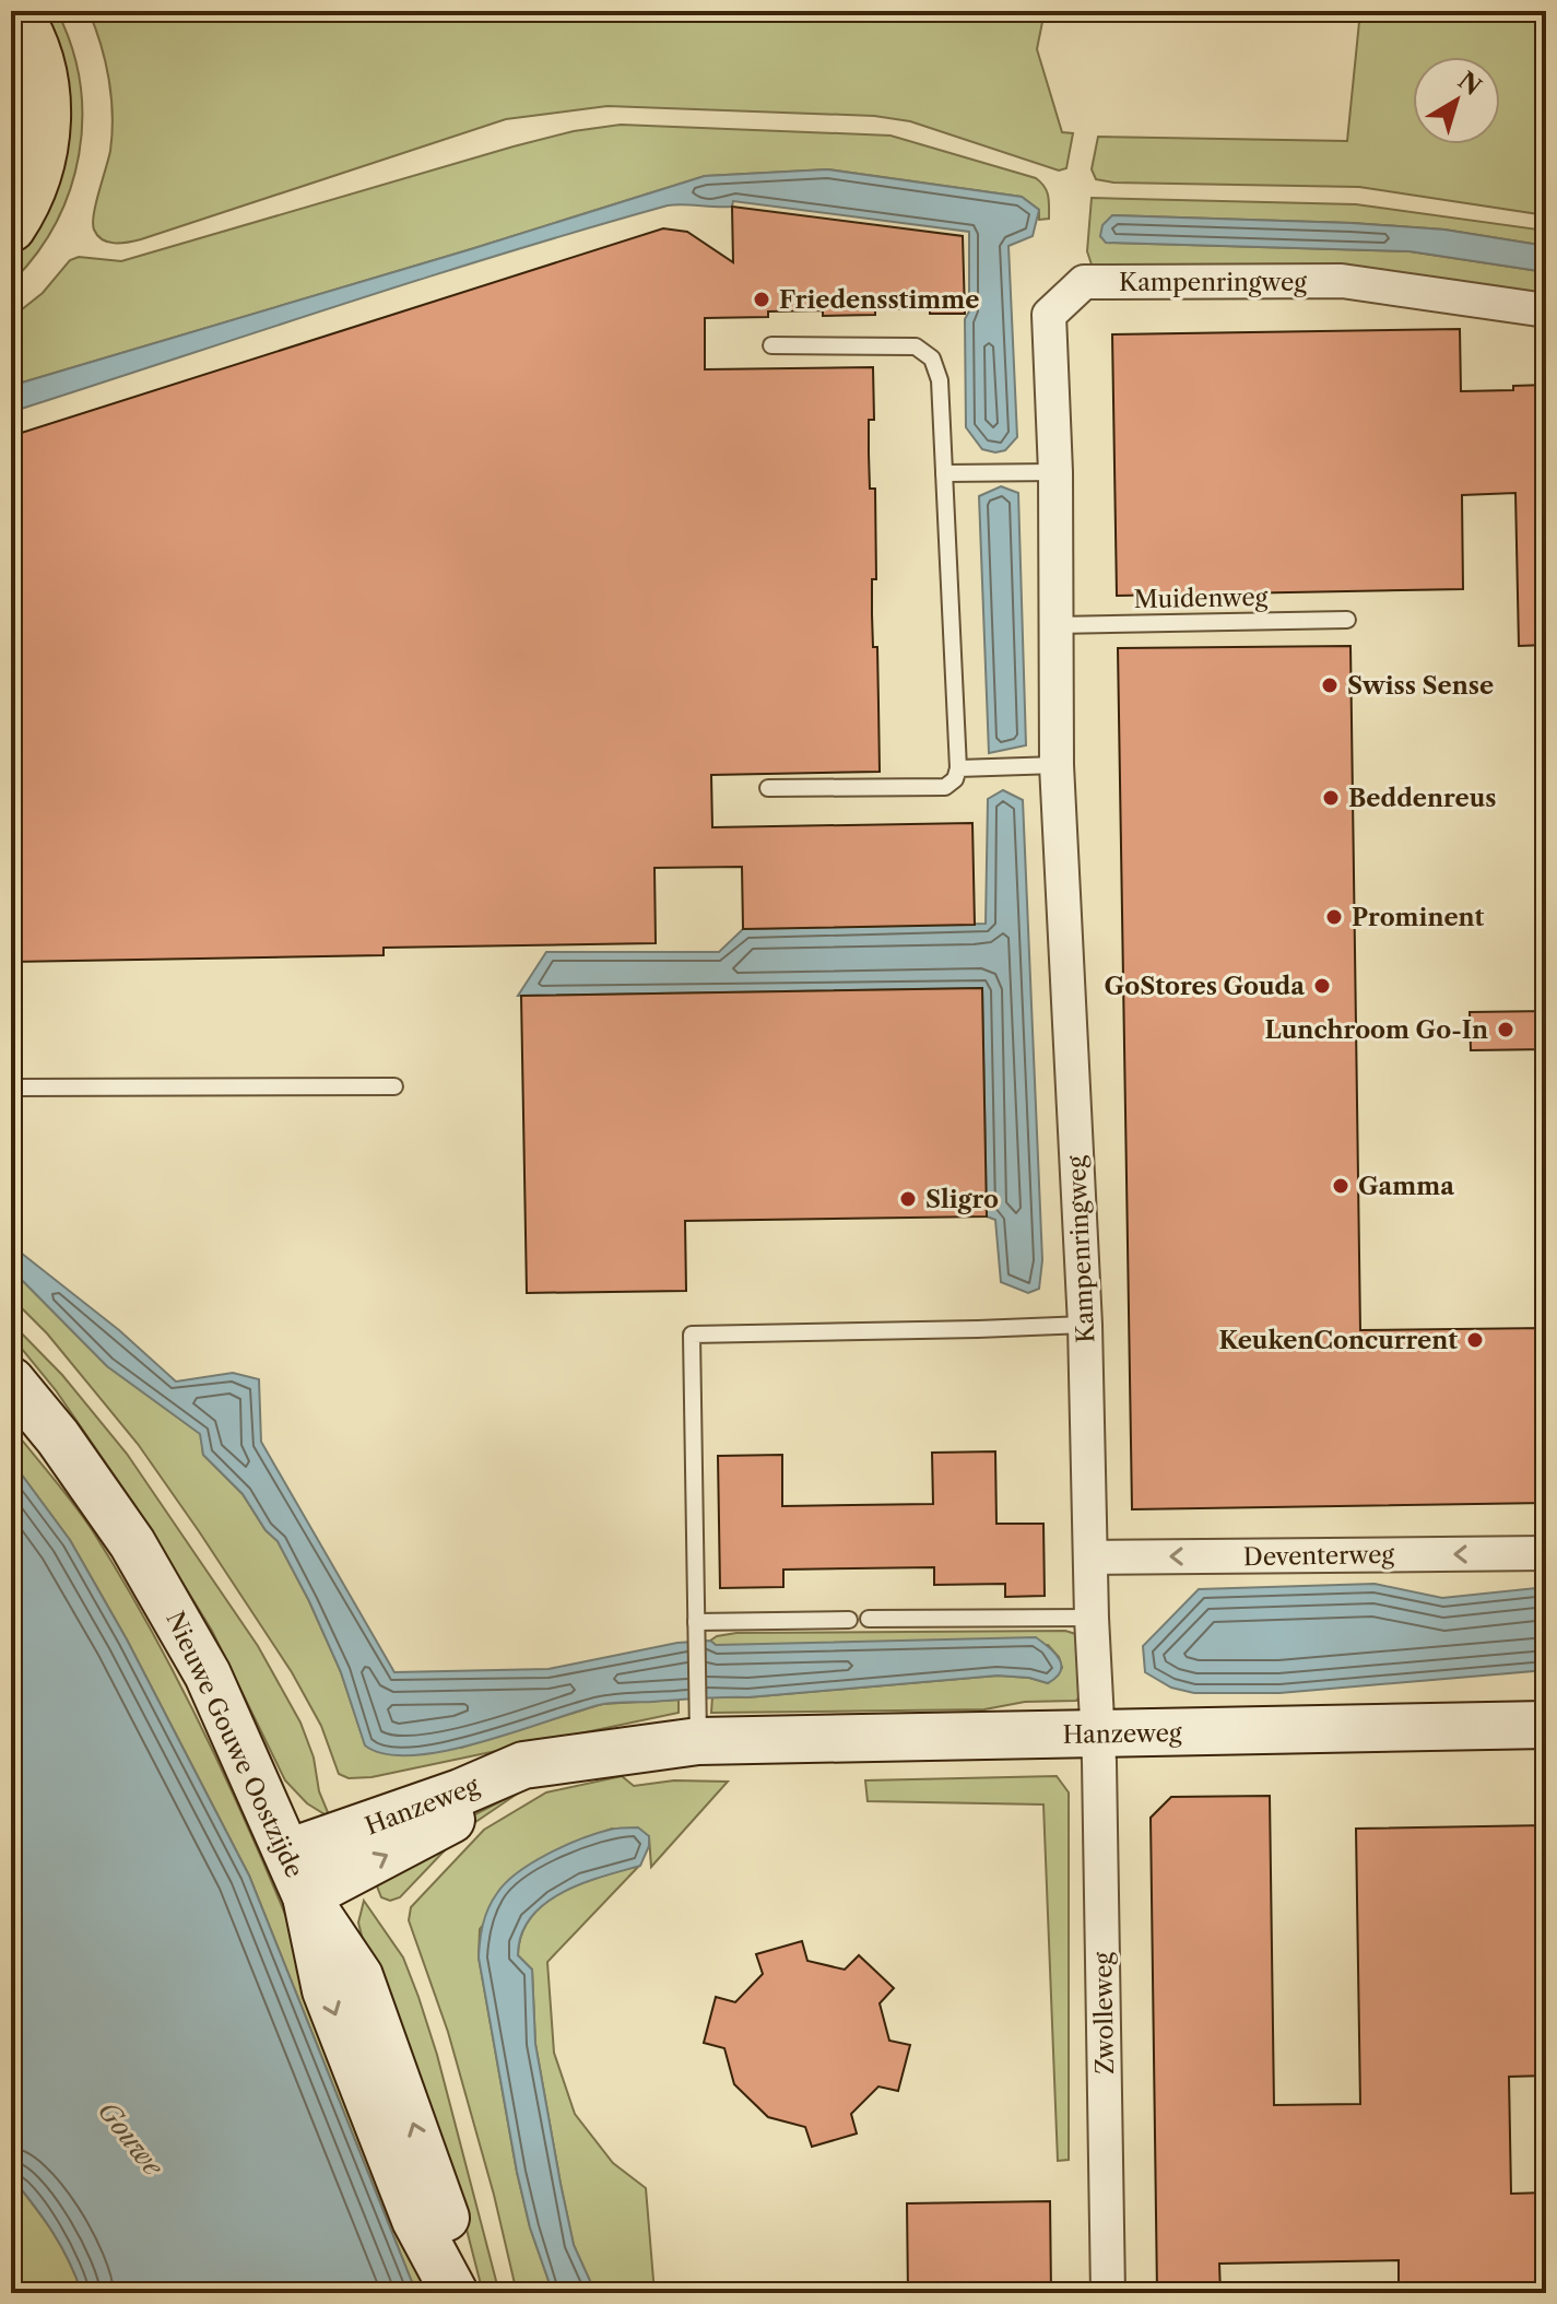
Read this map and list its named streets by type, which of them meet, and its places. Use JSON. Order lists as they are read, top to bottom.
{
  "streets": {
    "street": [
      "Kampenringweg",
      "Deventerweg",
      "Hanzeweg",
      "Nieuwe Gouwe Oostzijde",
      "Zwolleweg"
    ],
    "lane": ["Muidenweg"]
  },
  "crossings": [
    ["Kampenringweg", "Muidenweg"],
    ["Kampenringweg", "Deventerweg"],
    ["Kampenringweg", "Hanzeweg"],
    ["Kampenringweg", "Zwolleweg"],
    ["Hanzeweg", "Nieuwe Gouwe Oostzijde"],
    ["Hanzeweg", "Zwolleweg"]
  ],
  "one_way": ["Deventerweg"],
  "water": ["Gouwe"],
  "places": [
    "Friedensstimme",
    "Swiss Sense",
    "Beddenreus",
    "Prominent",
    "GoStores Gouda",
    "Lunchroom Go-In",
    "Gamma",
    "Sligro",
    "KeukenConcurrent"
  ],
  "north": "top right"
}
